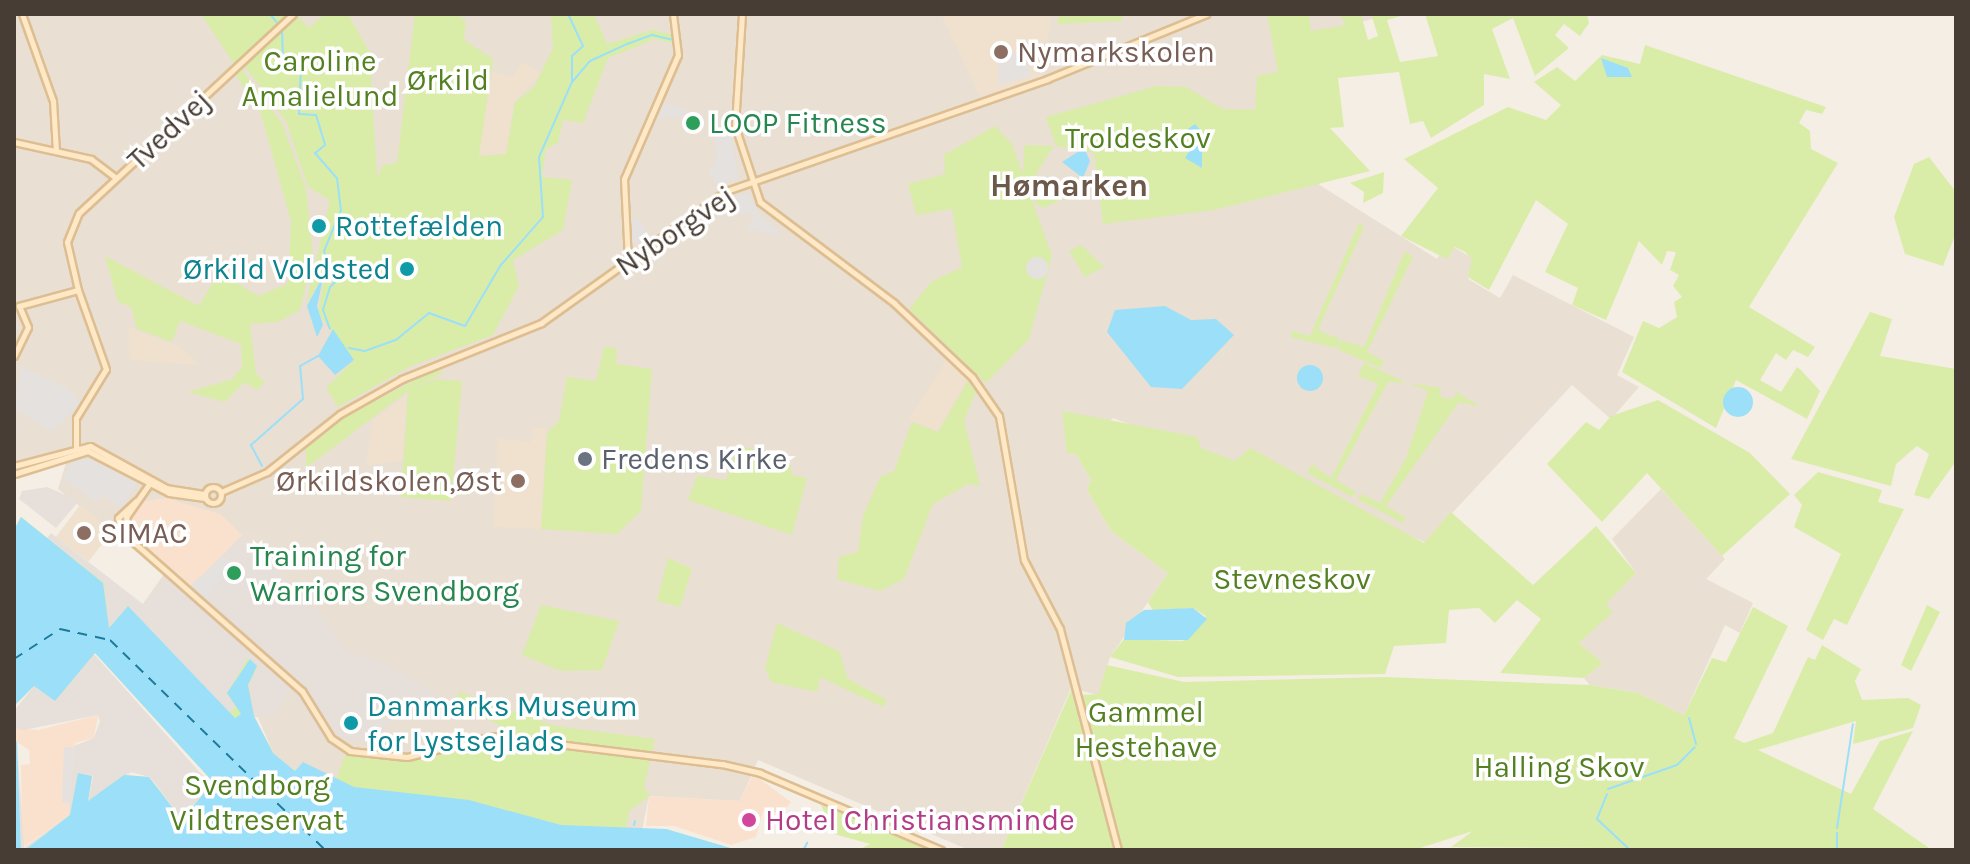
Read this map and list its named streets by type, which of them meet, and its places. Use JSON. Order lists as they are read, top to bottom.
{
  "streets": {
    "street": ["Tvedvej", "Nyborgvej"]
  },
  "districts": ["Hømarken"],
  "parks": [
    "Caroline Amalielund",
    "Ørkild",
    "Troldeskov",
    "Stevneskov",
    "Gammel Hestehave",
    "Halling Skov",
    "Svendborg Vildtreservat"
  ],
  "places": [
    "Nymarkskolen",
    "LOOP Fitness",
    "Rottefælden",
    "Ørkild Voldsted",
    "Fredens Kirke",
    "Ørkildskolen,Øst",
    "SIMAC",
    "Training for Warriors Svendborg",
    "Danmarks Museum for Lystsejlads",
    "Hotel Christiansminde"
  ]
}
